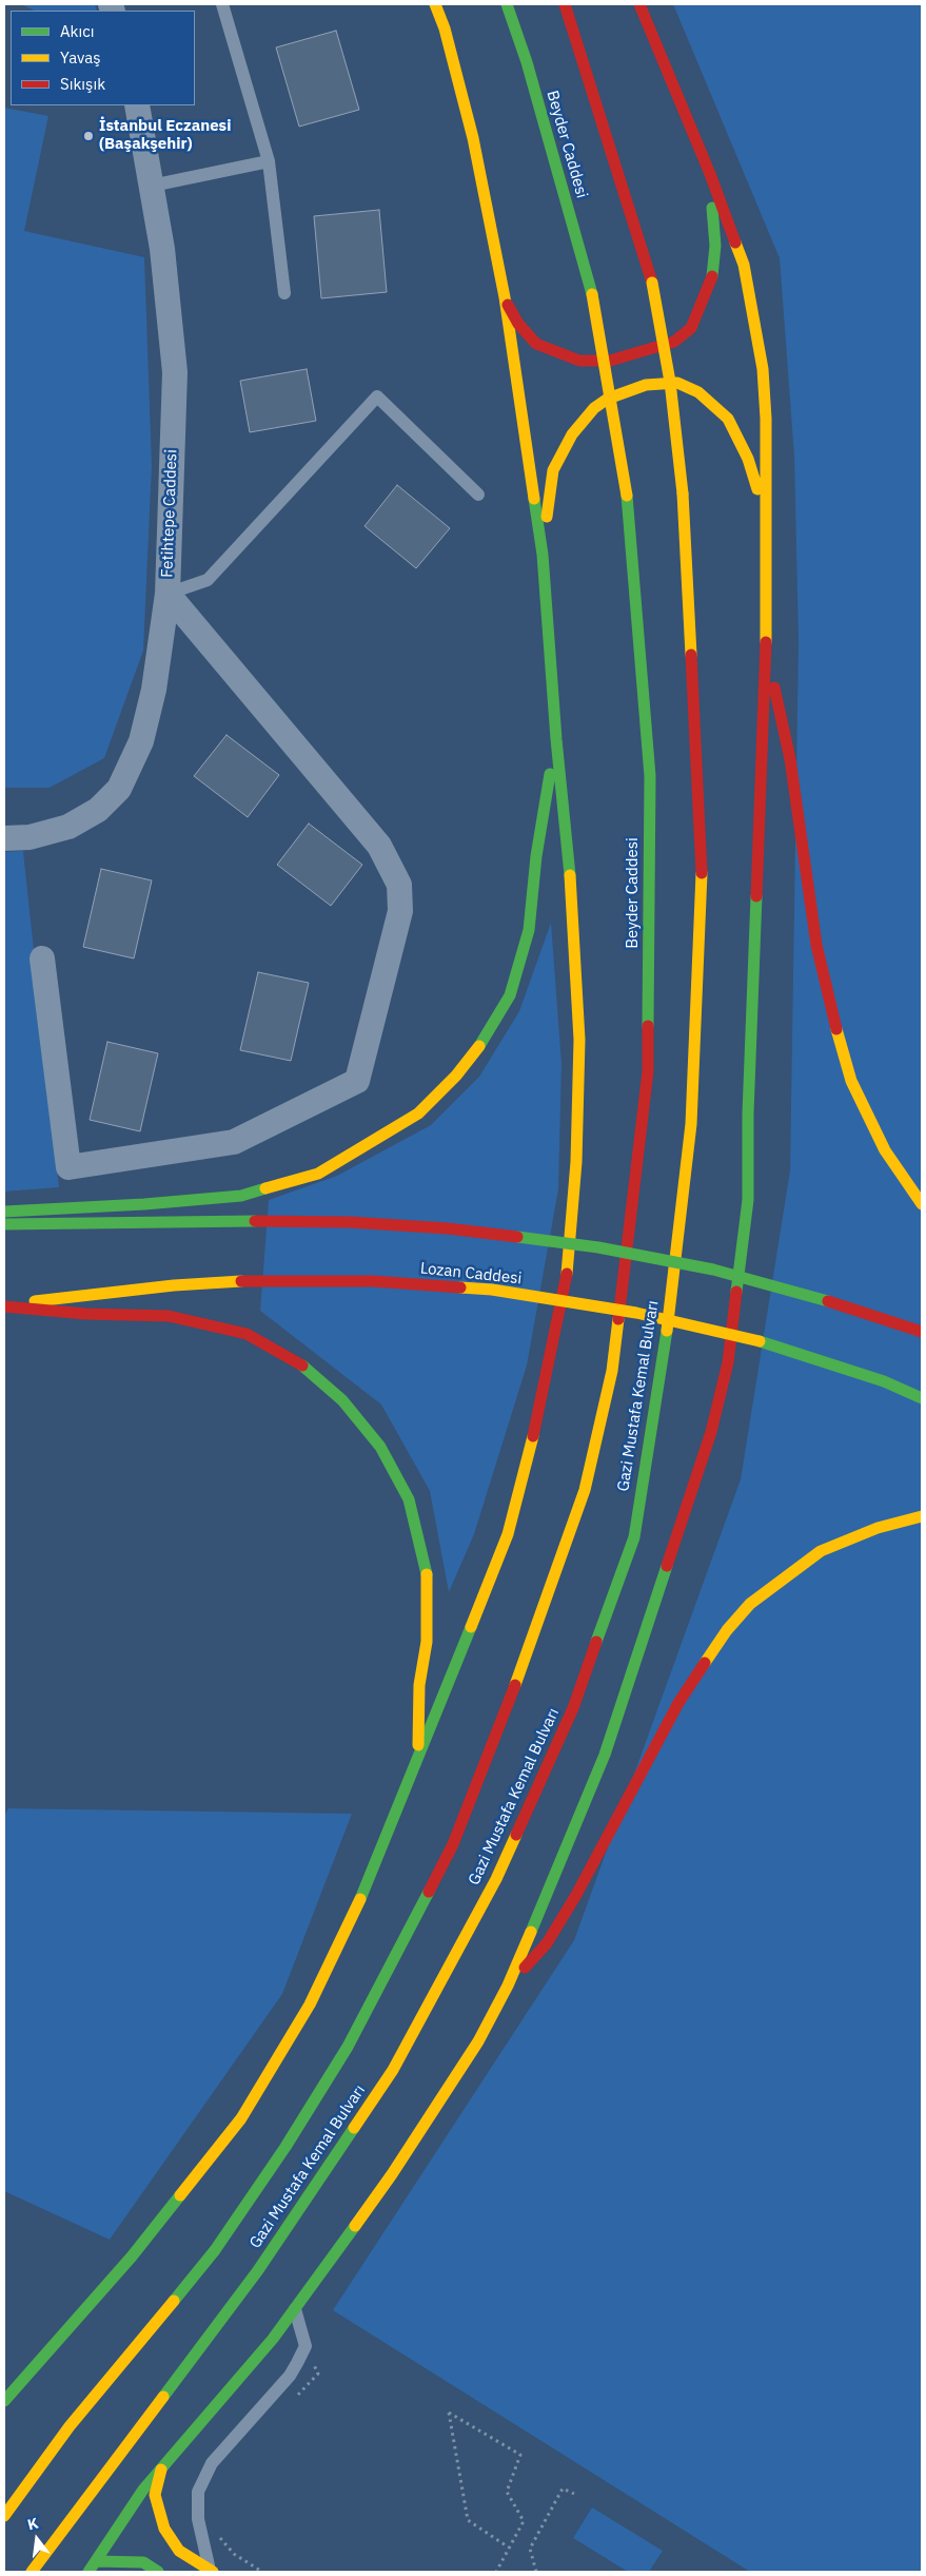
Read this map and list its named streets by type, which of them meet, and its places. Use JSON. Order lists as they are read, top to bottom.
{
  "streets": {
    "main road": ["Beyder Caddesi", "Lozan Caddesi", "Gazi Mustafa Kemal Bulvarı"],
    "street": ["Fetihtepe Caddesi"]
  },
  "crossings": [
    ["Beyder Caddesi", "Gazi Mustafa Kemal Bulvarı"]
  ],
  "places": ["İstanbul Eczanesi (Başakşehir)"],
  "legend": ["Akıcı", "Yavaş", "Sıkışık"],
  "north": "top"
}
